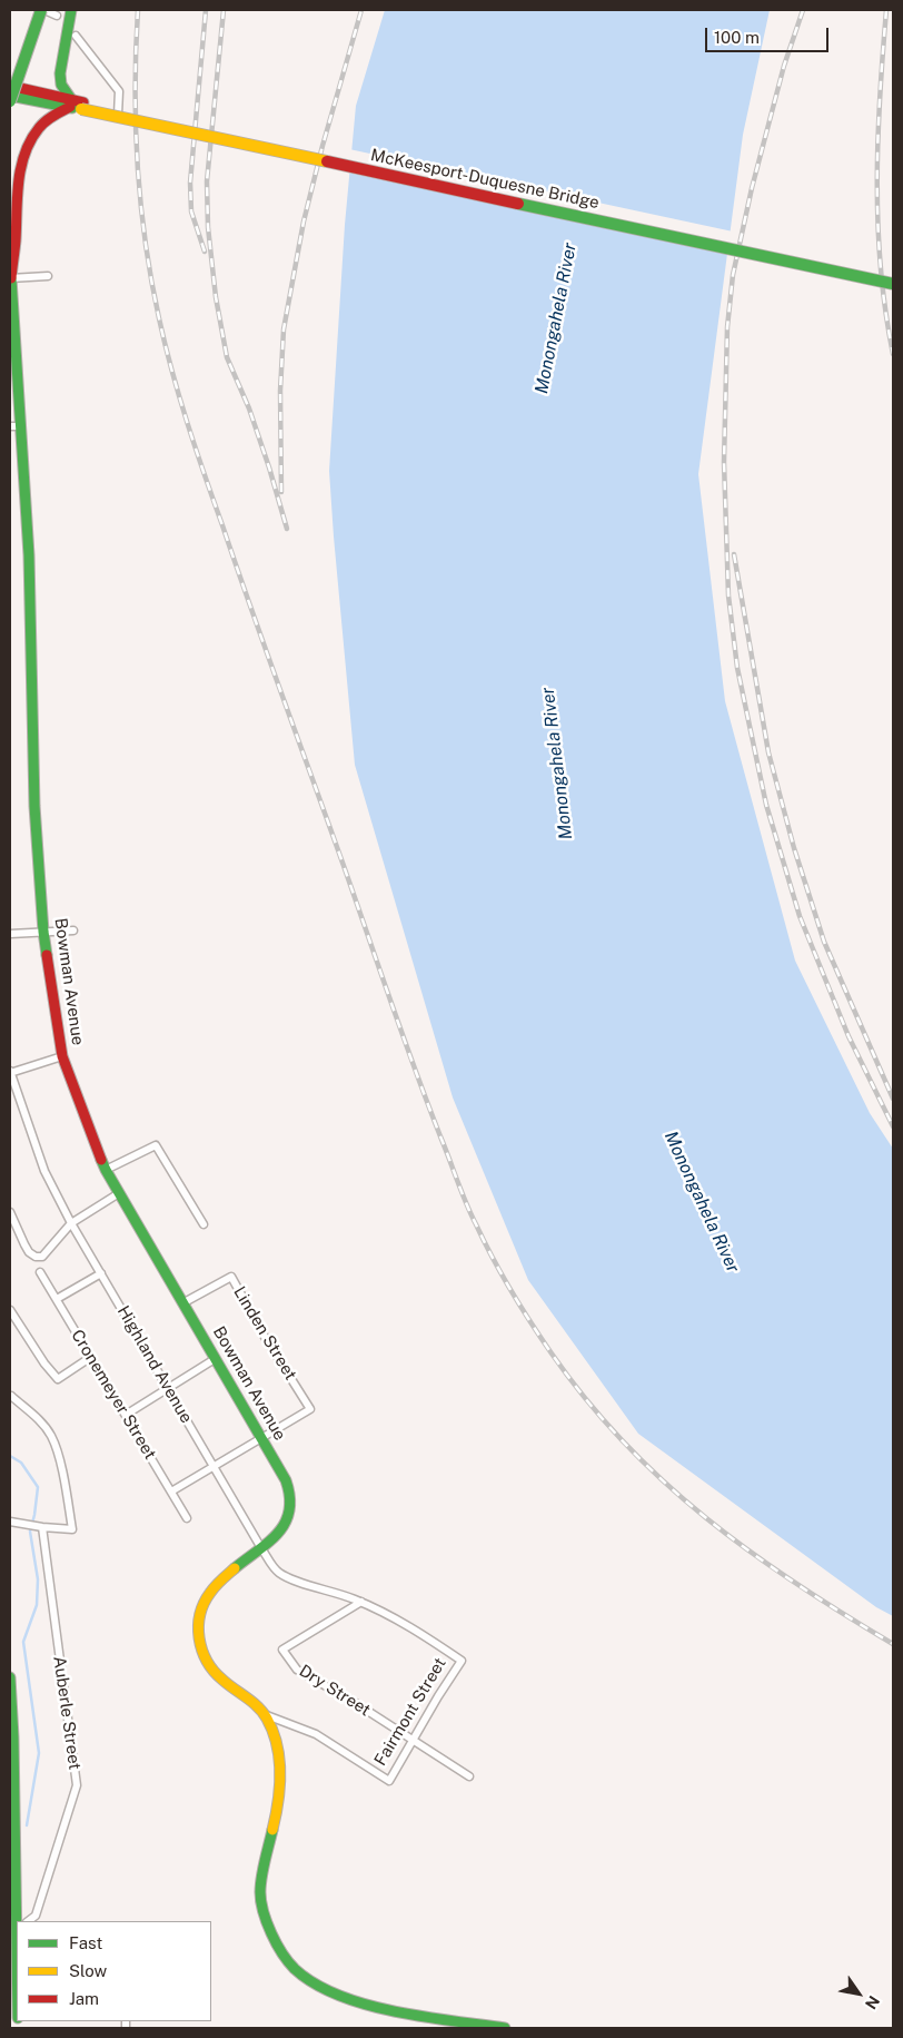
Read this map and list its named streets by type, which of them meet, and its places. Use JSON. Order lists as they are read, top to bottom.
{
  "streets": {
    "main road": ["McKeesport-Duquesne Bridge", "Bowman Avenue"],
    "street": [
      "Linden Street",
      "Highland Avenue",
      "Cronemeyer Street",
      "Dry Street",
      "Fairmont Street",
      "Auberle Street"
    ]
  },
  "crossings": [
    ["McKeesport-Duquesne Bridge", "Bowman Avenue"],
    ["Bowman Avenue", "Linden Street"],
    ["Bowman Avenue", "Highland Avenue"],
    ["Bowman Avenue", "Fairmont Street"],
    ["Highland Avenue", "Dry Street"],
    ["Highland Avenue", "Fairmont Street"],
    ["Dry Street", "Fairmont Street"]
  ],
  "water": ["Monongahela River"],
  "legend": ["Fast", "Slow", "Jam"],
  "scale_bar": "100 m",
  "north": "bottom right"
}
